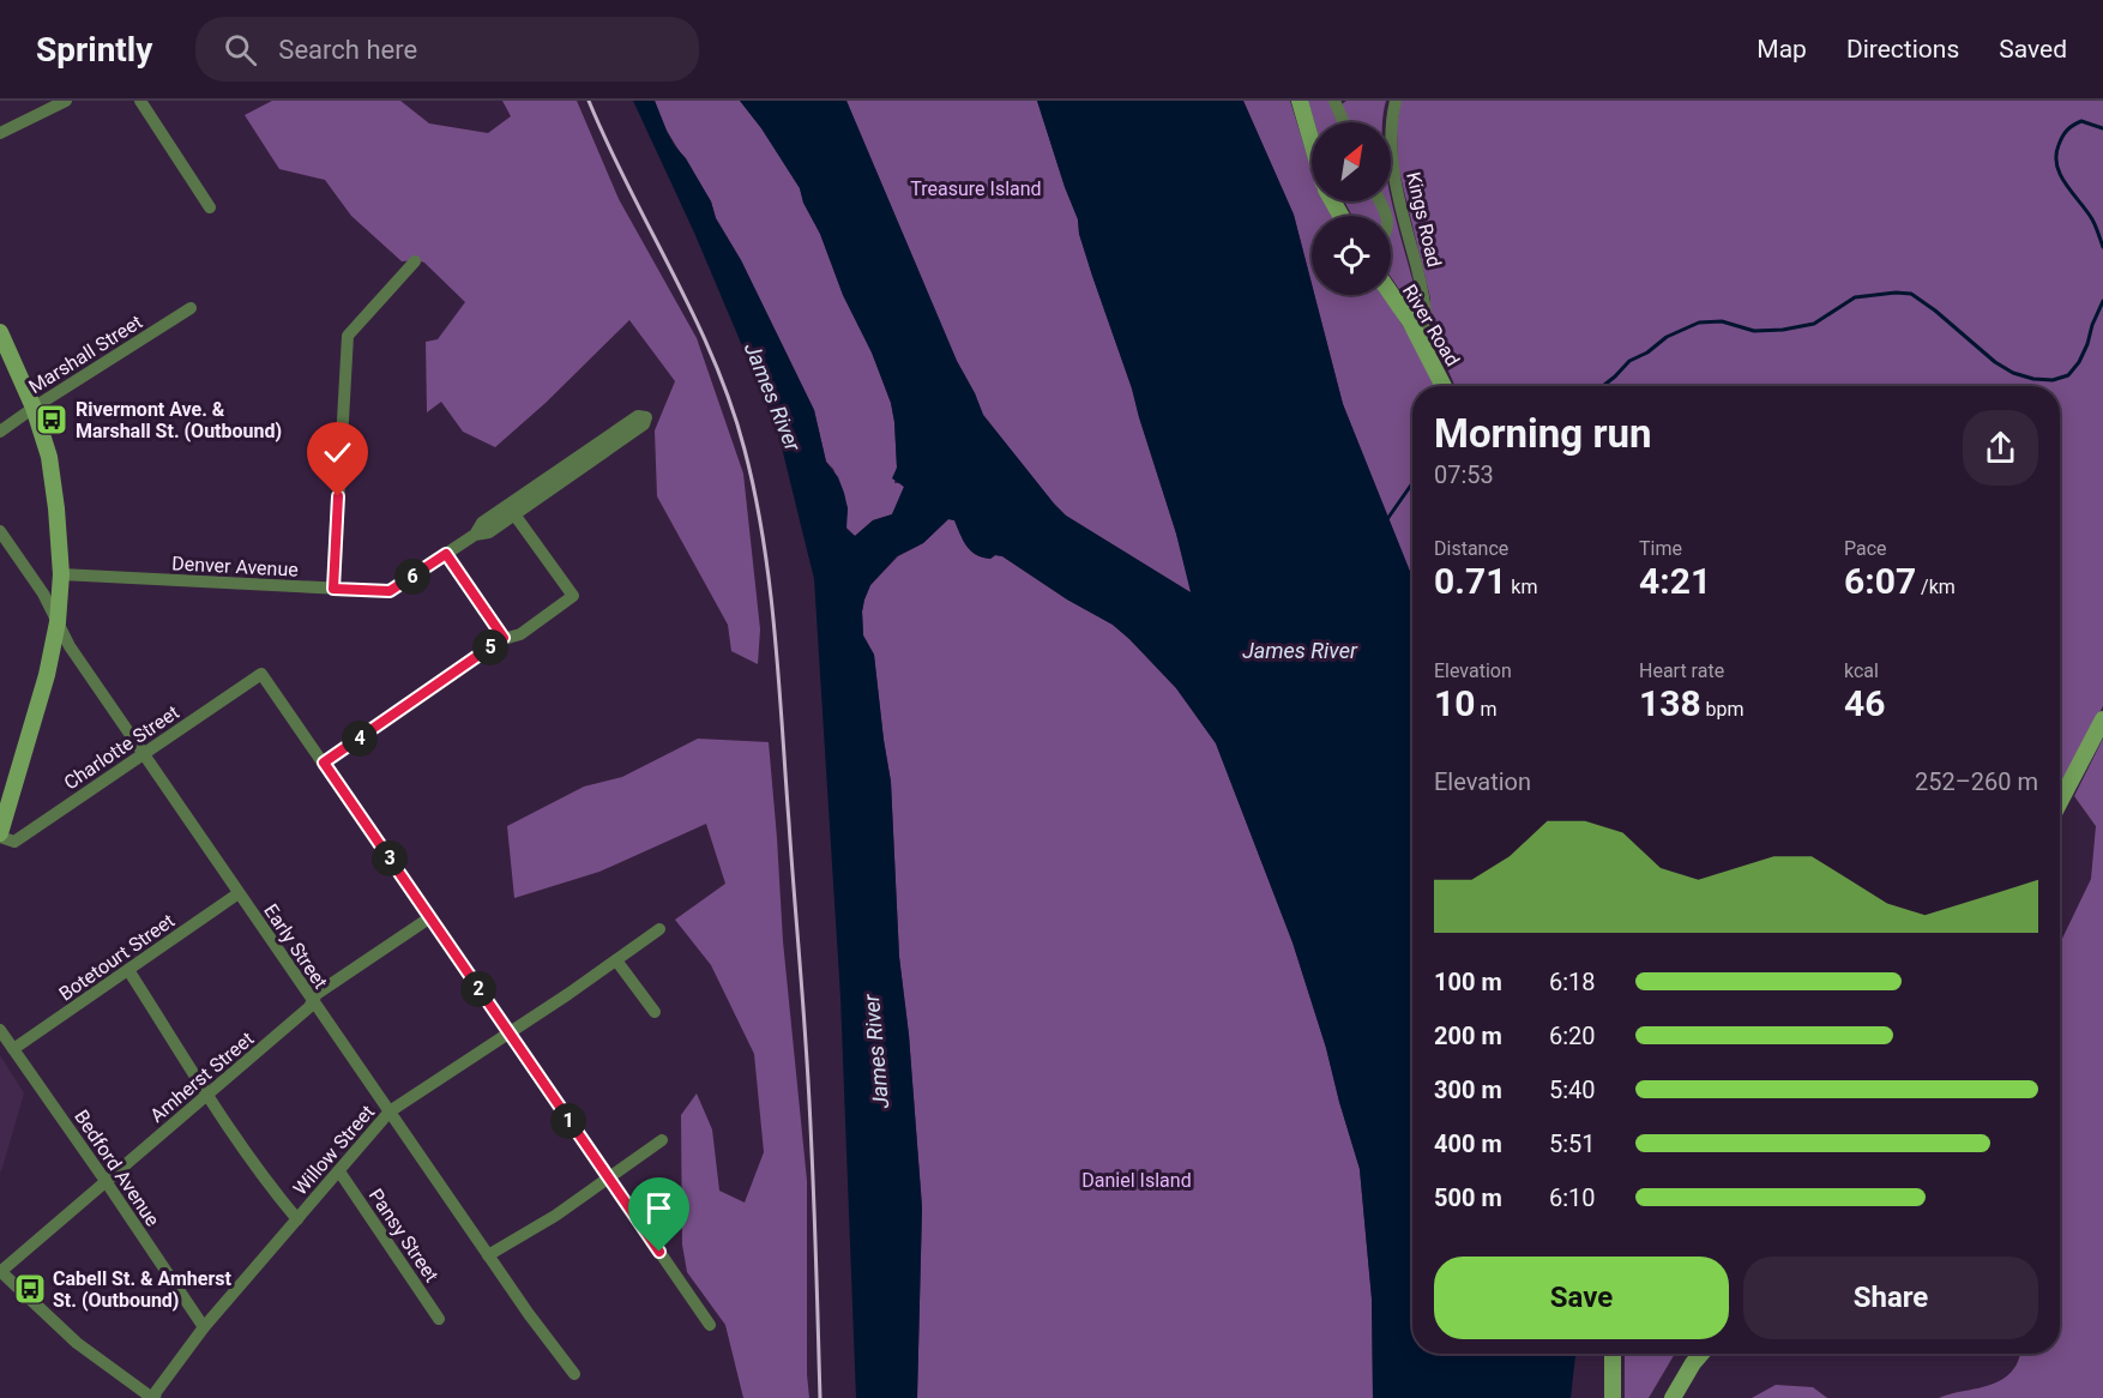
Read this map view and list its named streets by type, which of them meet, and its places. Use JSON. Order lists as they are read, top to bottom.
{
  "streets": {
    "main road": ["River Road"],
    "street": [
      "Kings Road",
      "Marshall Street",
      "Denver Avenue",
      "Charlotte Street",
      "Early Street",
      "Botetourt Street",
      "Amherst Street",
      "Willow Street",
      "Bedford Avenue",
      "Pansy Street"
    ]
  },
  "crossings": [
    ["Kings Road", "River Road"],
    ["Charlotte Street", "Early Street"],
    ["Early Street", "Botetourt Street"],
    ["Early Street", "Amherst Street"],
    ["Early Street", "Willow Street"],
    ["Botetourt Street", "Bedford Avenue"],
    ["Amherst Street", "Bedford Avenue"],
    ["Willow Street", "Bedford Avenue"],
    ["Willow Street", "Pansy Street"]
  ],
  "water": ["James River"],
  "parks": ["Treasure Island", "Daniel Island"],
  "places": {
    "bus stop": ["Rivermont Ave. & Marshall St. (Outbound)", "Cabell St. & Amherst St. (Outbound)"]
  },
  "north": "top right",
  "page": {
    "header": "Sprintly",
    "search": "Search here",
    "nav": ["Map", "Directions", "Saved"],
    "heading": ["Morning run", "07:53"],
    "stats": [
      ["Distance", "0.71 km"],
      ["Time", "4:21"],
      ["Pace", "6:07 /km"],
      ["Elevation", "10 m"],
      ["Heart rate", "138 bpm"],
      ["kcal", "46"]
    ],
    "pins": [
      "6",
      "5",
      "4",
      "3",
      "2",
      "1"
    ],
    "chart": ["Elevation", "252–260 m"],
    "list": [
      {
        "name": "100 m",
        "note": "6:18"
      },
      {
        "name": "200 m",
        "note": "6:20"
      },
      {
        "name": "300 m",
        "note": "5:40"
      },
      {
        "name": "400 m",
        "note": "5:51"
      },
      {
        "name": "500 m",
        "note": "6:10"
      }
    ],
    "buttons": ["Save", "Share"]
  }
}
